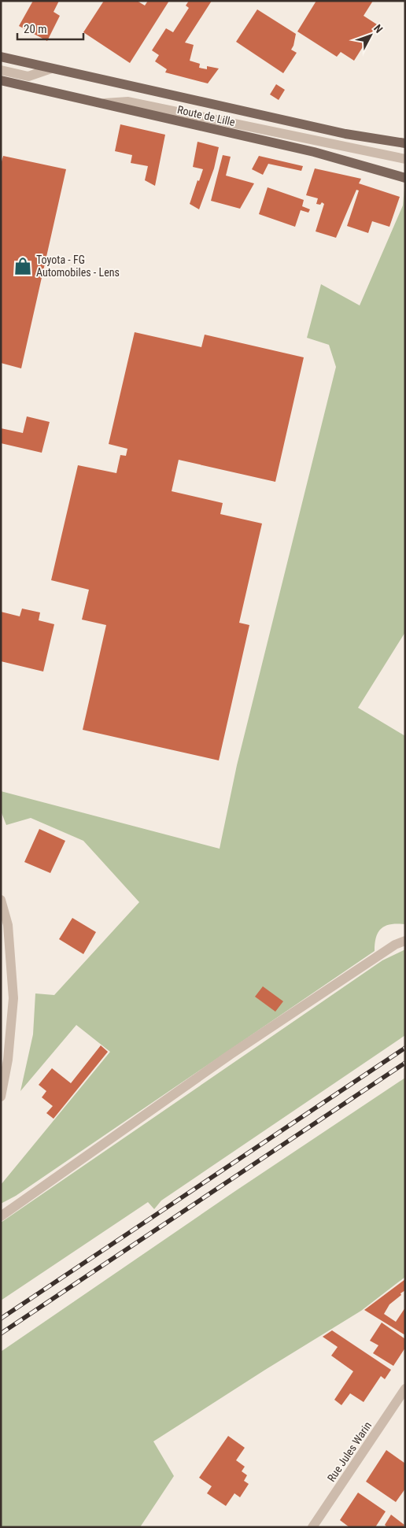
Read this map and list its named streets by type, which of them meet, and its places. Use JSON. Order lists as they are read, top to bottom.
{
  "streets": {
    "main road": ["Route de Lille"],
    "street": ["Rue Jules Warin"]
  },
  "places": {
    "shop": ["Toyota - FG Automobiles - Lens"]
  },
  "scale_bar": "20 m",
  "north": "top right"
}
